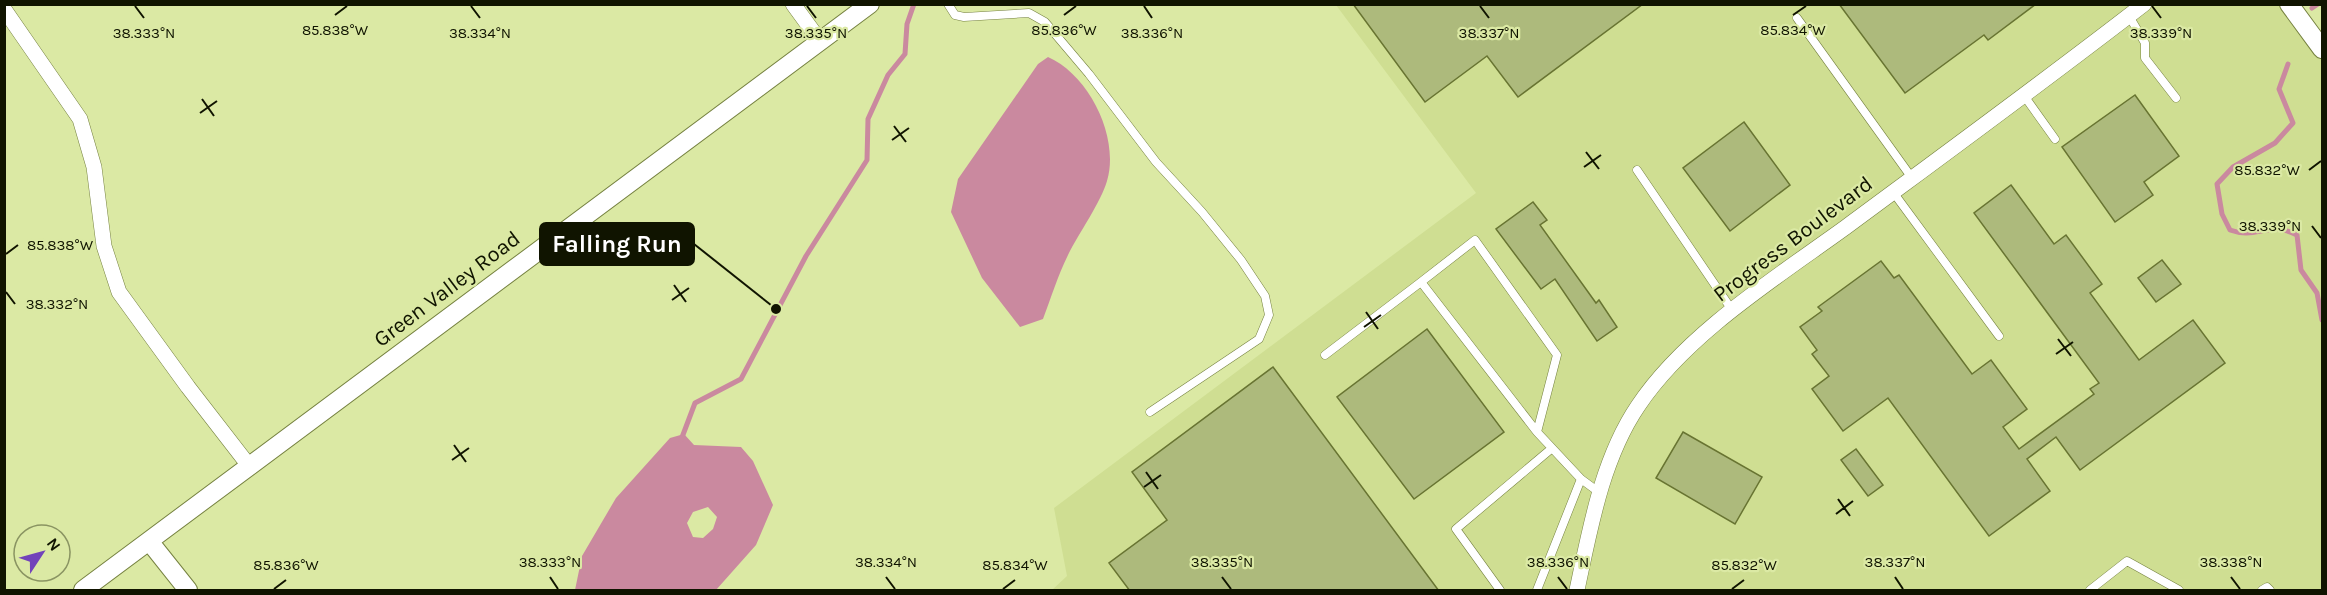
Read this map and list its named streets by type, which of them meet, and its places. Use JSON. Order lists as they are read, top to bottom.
{
  "streets": {
    "street": ["Progress Boulevard", "Green Valley Road"]
  },
  "places": ["Falling Run"],
  "north": "top right",
  "coordinates": [
    "85.838°W",
    "85.836°W",
    "85.834°W",
    "38.333°N",
    "38.335°N",
    "38.336°N",
    "38.337°N",
    "38.334°N",
    "38.339°N",
    "85.832°W",
    "38.332°N",
    "38.338°N"
  ]
}
